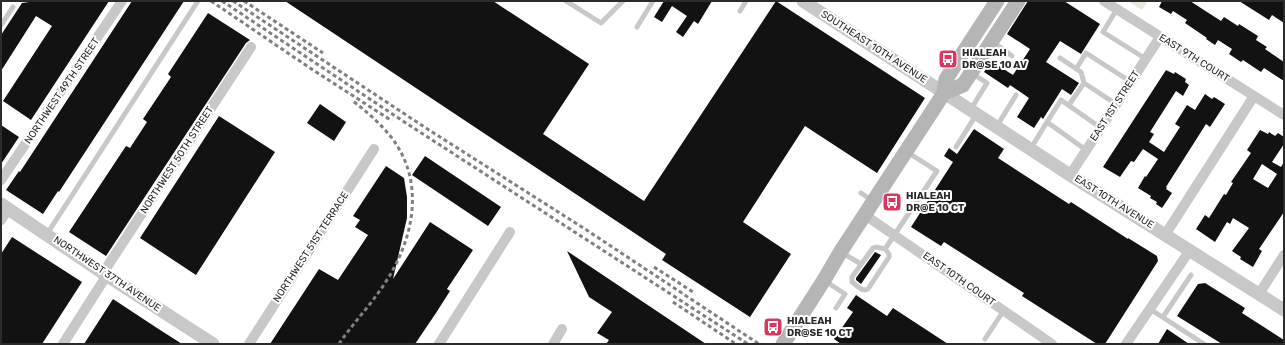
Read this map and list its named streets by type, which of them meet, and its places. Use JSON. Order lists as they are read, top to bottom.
{
  "streets": {
    "street": [
      "SOUTHEAST 10TH AVENUE",
      "EAST 9TH COURT",
      "NORTHWEST 49TH STREET",
      "EAST 1ST STREET",
      "NORTHWEST 50TH STREET",
      "EAST 10TH AVENUE",
      "NORTHWEST 51ST TERRACE",
      "NORTHWEST 37TH AVENUE",
      "EAST 10TH COURT"
    ]
  },
  "crossings": [
    ["SOUTHEAST 10TH AVENUE", "EAST 10TH AVENUE"],
    ["EAST 9TH COURT", "EAST 1ST STREET"],
    ["EAST 1ST STREET", "EAST 10TH AVENUE"],
    ["NORTHWEST 50TH STREET", "NORTHWEST 37TH AVENUE"]
  ],
  "places": {
    "bus stop": ["HIALEAH DR@SE 10 AV", "HIALEAH DR@E 10 CT", "HIALEAH DR@SE 10 CT"]
  }
}
